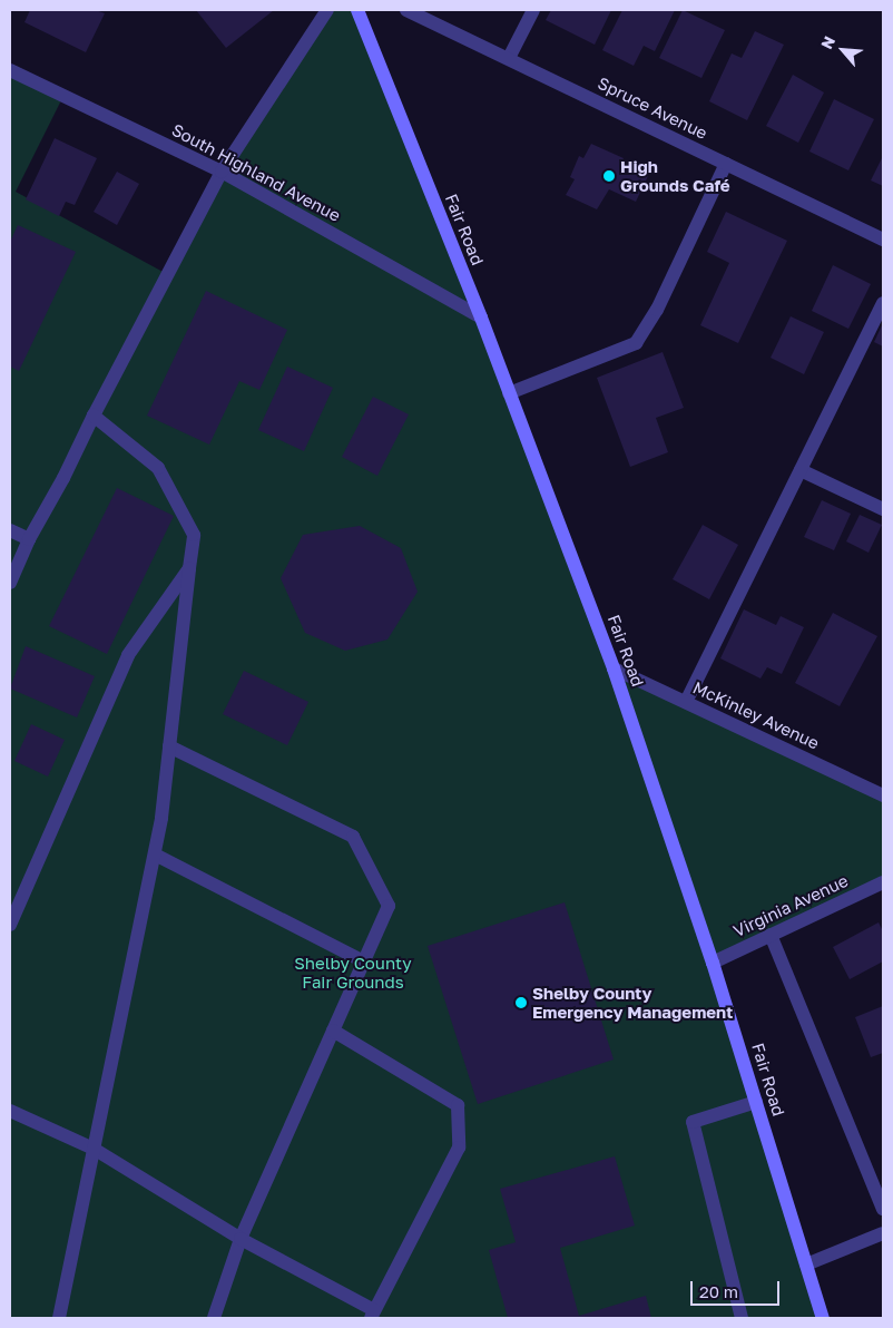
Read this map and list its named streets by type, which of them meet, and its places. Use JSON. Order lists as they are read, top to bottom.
{
  "streets": {
    "main road": ["Fair Road"],
    "street": [
      "Spruce Avenue",
      "South Highland Avenue",
      "McKinley Avenue",
      "Virginia Avenue"
    ]
  },
  "crossings": [
    ["South Highland Avenue", "Fair Road"],
    ["Fair Road", "McKinley Avenue"],
    ["Fair Road", "Virginia Avenue"]
  ],
  "parks": ["Shelby County Fair Grounds"],
  "places": ["High Grounds Café", "Shelby County Emergency Management"],
  "scale_bar": "20 m",
  "north": "top left"
}
